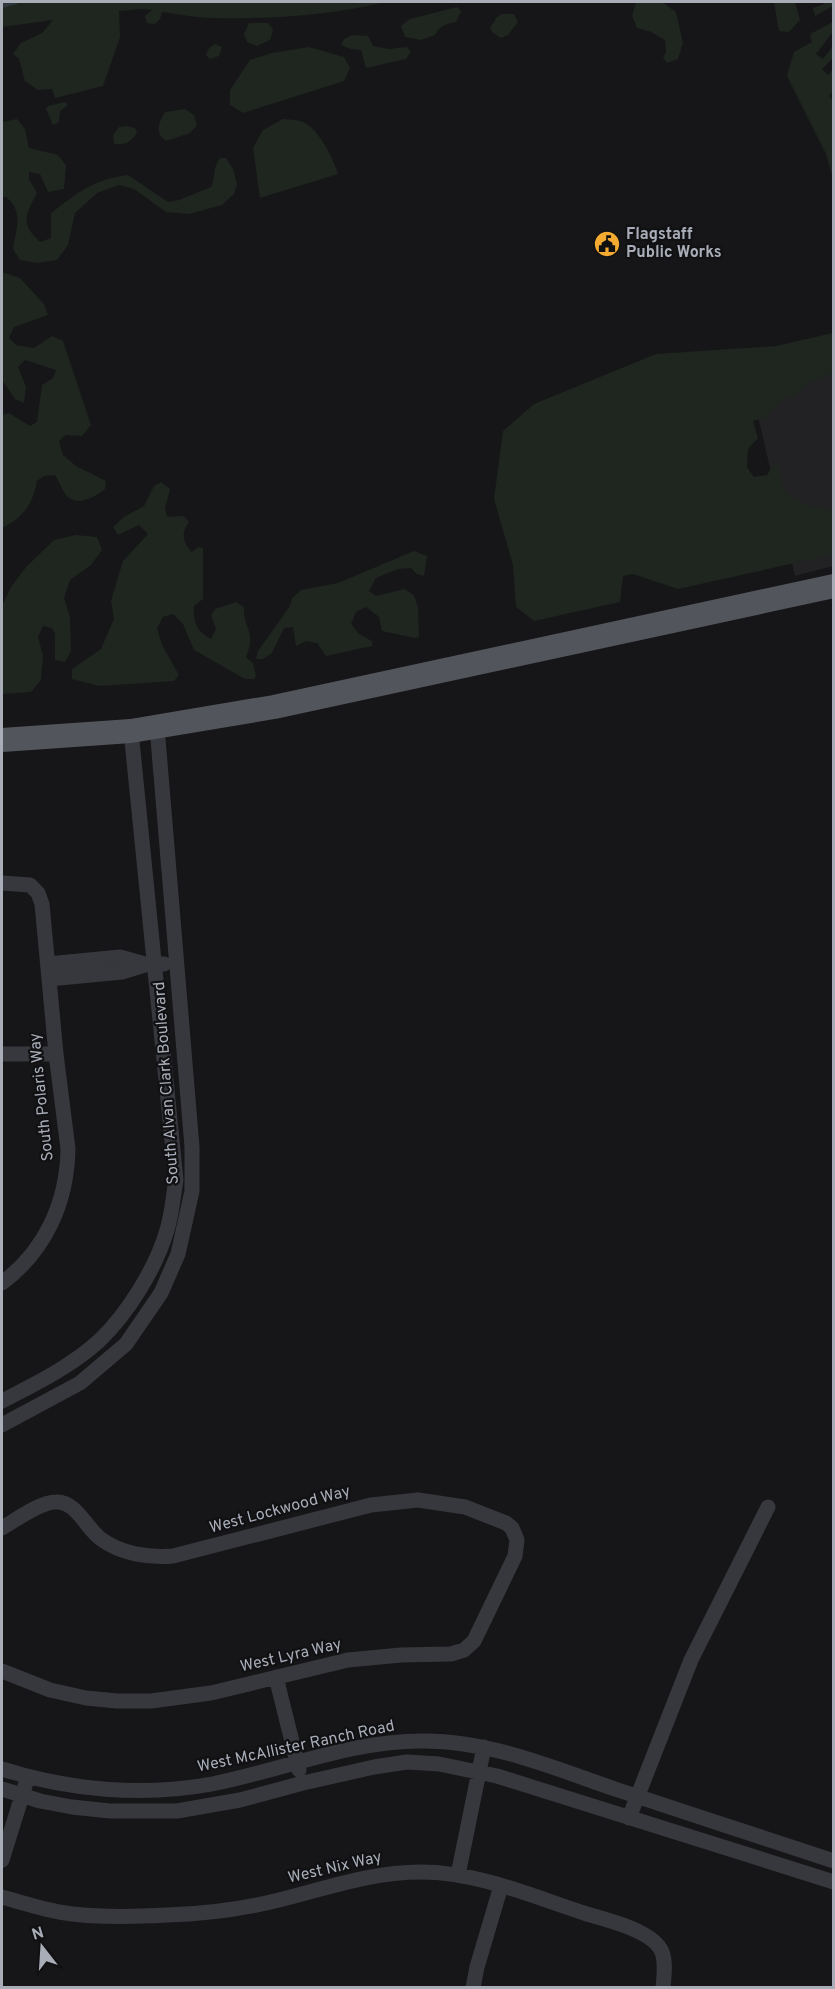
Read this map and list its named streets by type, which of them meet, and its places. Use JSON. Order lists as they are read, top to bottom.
{
  "streets": {
    "street": [
      "South Alvan Clark Boulevard",
      "South Polaris Way",
      "West Lockwood Way",
      "West Lyra Way",
      "West McAllister Ranch Road",
      "West Nix Way"
    ]
  },
  "crossings": [
    ["West Lockwood Way", "West Lyra Way"]
  ],
  "places": {
    "public building": ["Flagstaff Public Works"]
  },
  "north": "top"
}
